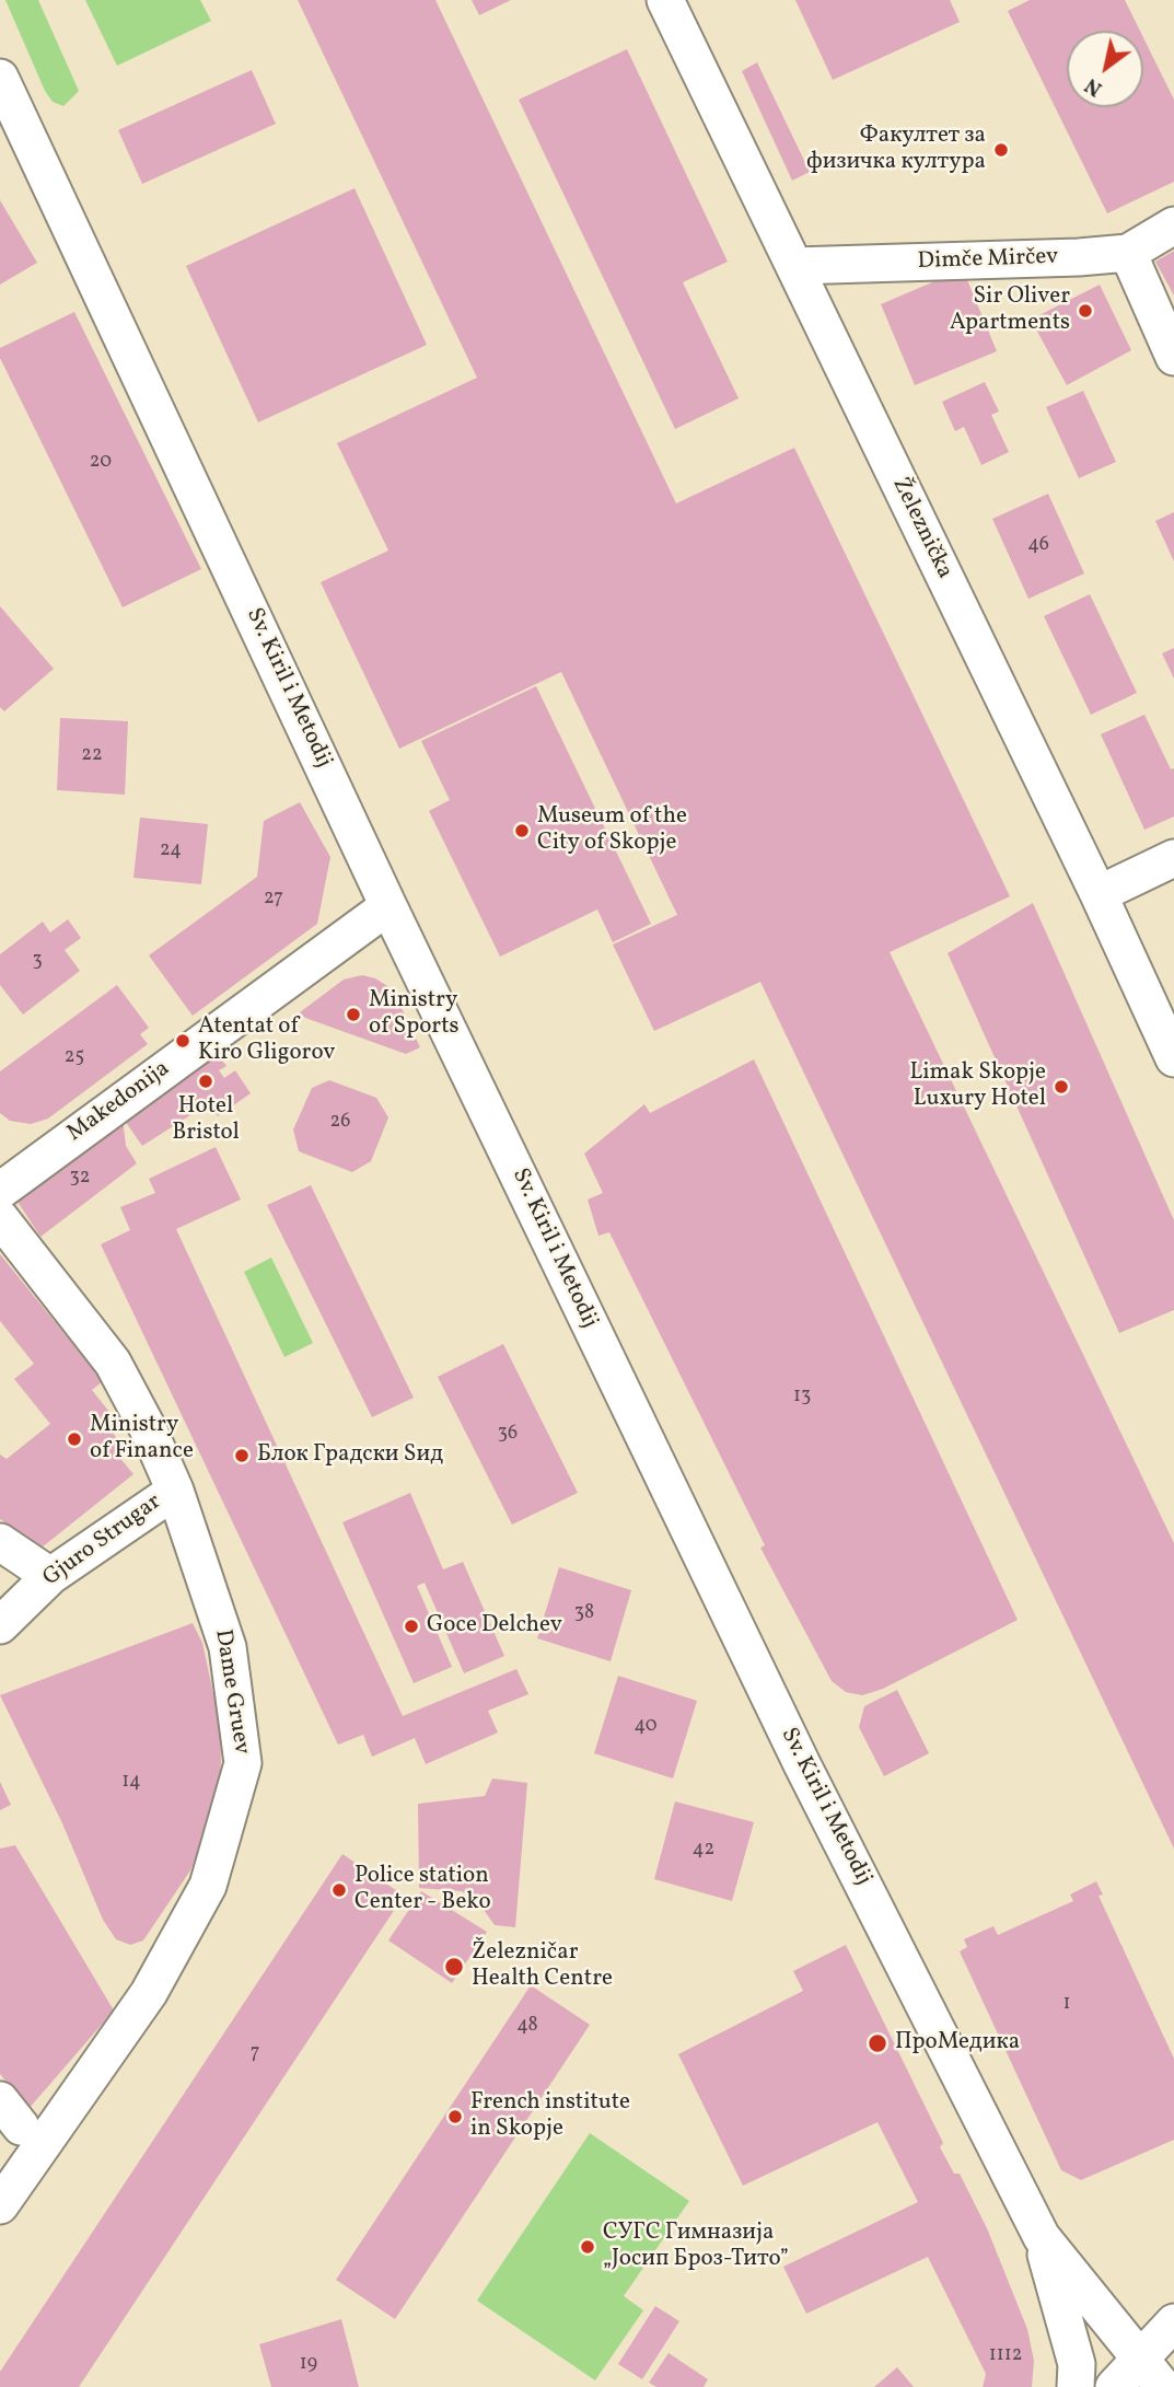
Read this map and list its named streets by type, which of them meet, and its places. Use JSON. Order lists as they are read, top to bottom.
{
  "streets": {
    "street": [
      "Dimče Mirčev",
      "Železnička",
      "Sv. Kiril i Metodij",
      "Makedonija",
      "Gjuro Strugar",
      "Dame Gruev"
    ]
  },
  "crossings": [
    ["Dimče Mirčev", "Železnička"],
    ["Sv. Kiril i Metodij", "Makedonija"],
    ["Gjuro Strugar", "Dame Gruev"]
  ],
  "places": [
    "Факултет за физичка култура",
    "Sir Oliver Apartments",
    "Museum of the City of Skopje",
    "Ministry of Sports",
    "Atentat of Kiro Gligorov",
    "Hotel Bristol",
    "Limak Skopje Luxury Hotel",
    "Ministry of Finance",
    "Блок Градски Sид",
    "Goce Delchev",
    "Police station Center - Beko",
    "Železničar Health Centre",
    "ПроМедика",
    "French institute in Skopje",
    "СУГС Гимназија „Јосип Броз-Тито”"
  ],
  "house_numbers": [
    "20",
    "46",
    "22",
    "24",
    "27",
    "3",
    "25",
    "26",
    "32",
    "13",
    "36",
    "38",
    "40",
    "14",
    "42",
    "1",
    "48",
    "7",
    "1112",
    "19"
  ],
  "north": "bottom left"
}
